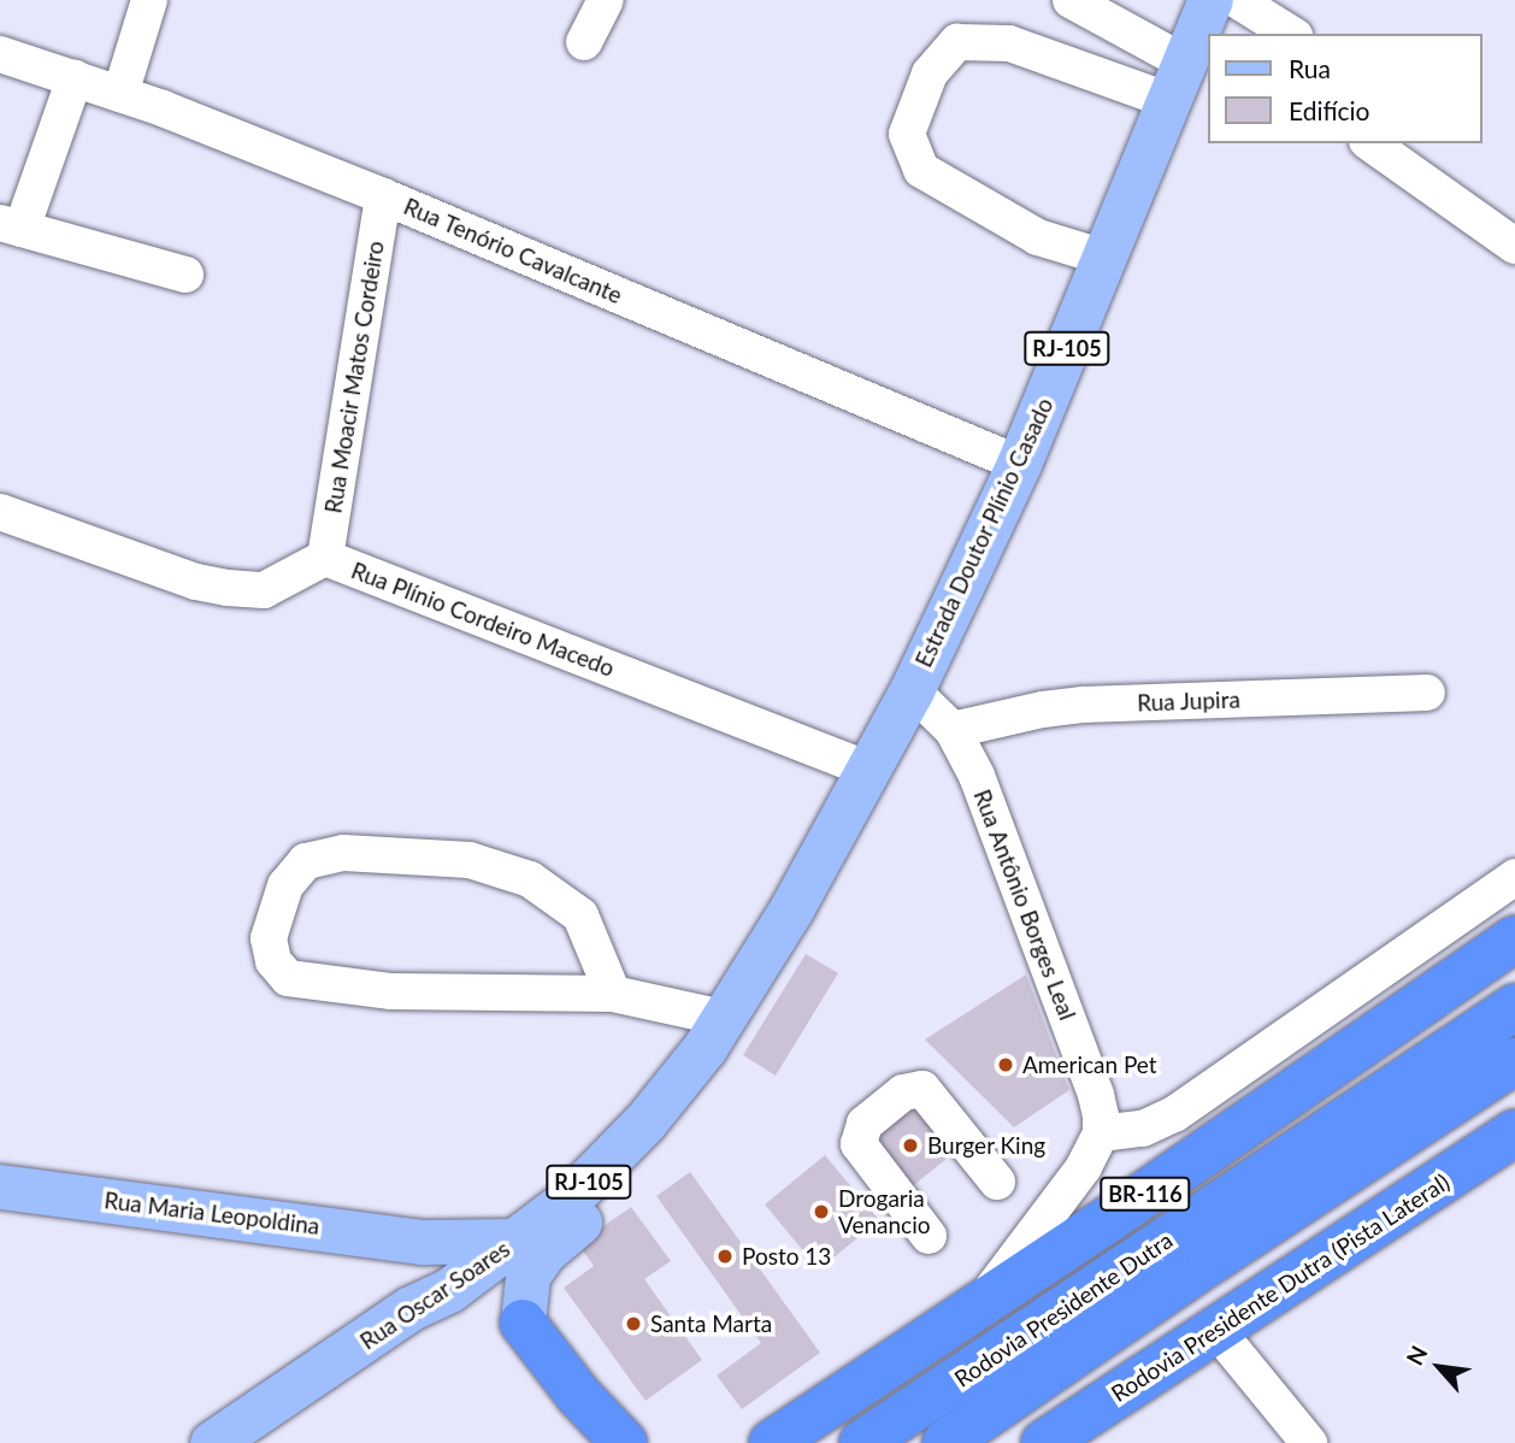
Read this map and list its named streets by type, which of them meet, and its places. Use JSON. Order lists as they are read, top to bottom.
{
  "streets": {
    "highway": ["BR-116", "Rodovia Presidente Dutra (Pista Lateral)", "Rodovia Presidente Dutra"],
    "main road": [
      "RJ-105",
      "Estrada Doutor Plínio Casado",
      "Rua Maria Leopoldina",
      "Rua Oscar Soares"
    ],
    "street": [
      "Rua Tenório Cavalcante",
      "Rua Moacir Matos Cordeiro",
      "Rua Plínio Cordeiro Macedo",
      "Rua Jupira",
      "Rua Antônio Borges Leal"
    ]
  },
  "crossings": [
    ["Rua Tenório Cavalcante", "Rua Moacir Matos Cordeiro"],
    ["Rua Tenório Cavalcante", "Estrada Doutor Plínio Casado"],
    ["Rua Moacir Matos Cordeiro", "Rua Plínio Cordeiro Macedo"],
    ["Estrada Doutor Plínio Casado", "Rua Antônio Borges Leal"],
    ["Estrada Doutor Plínio Casado", "Rua Oscar Soares"],
    ["Rua Plínio Cordeiro Macedo", "Rua Oscar Soares"],
    ["Rua Jupira", "Rua Antônio Borges Leal"],
    ["Rua Antônio Borges Leal", "Rua Oscar Soares"],
    ["Rua Maria Leopoldina", "Rua Oscar Soares"]
  ],
  "places": [
    "American Pet",
    "Burger King",
    "Drogaria Venancio",
    "Posto 13",
    "Santa Marta"
  ],
  "legend": ["Rua", "Edifício"],
  "north": "top left"
}
